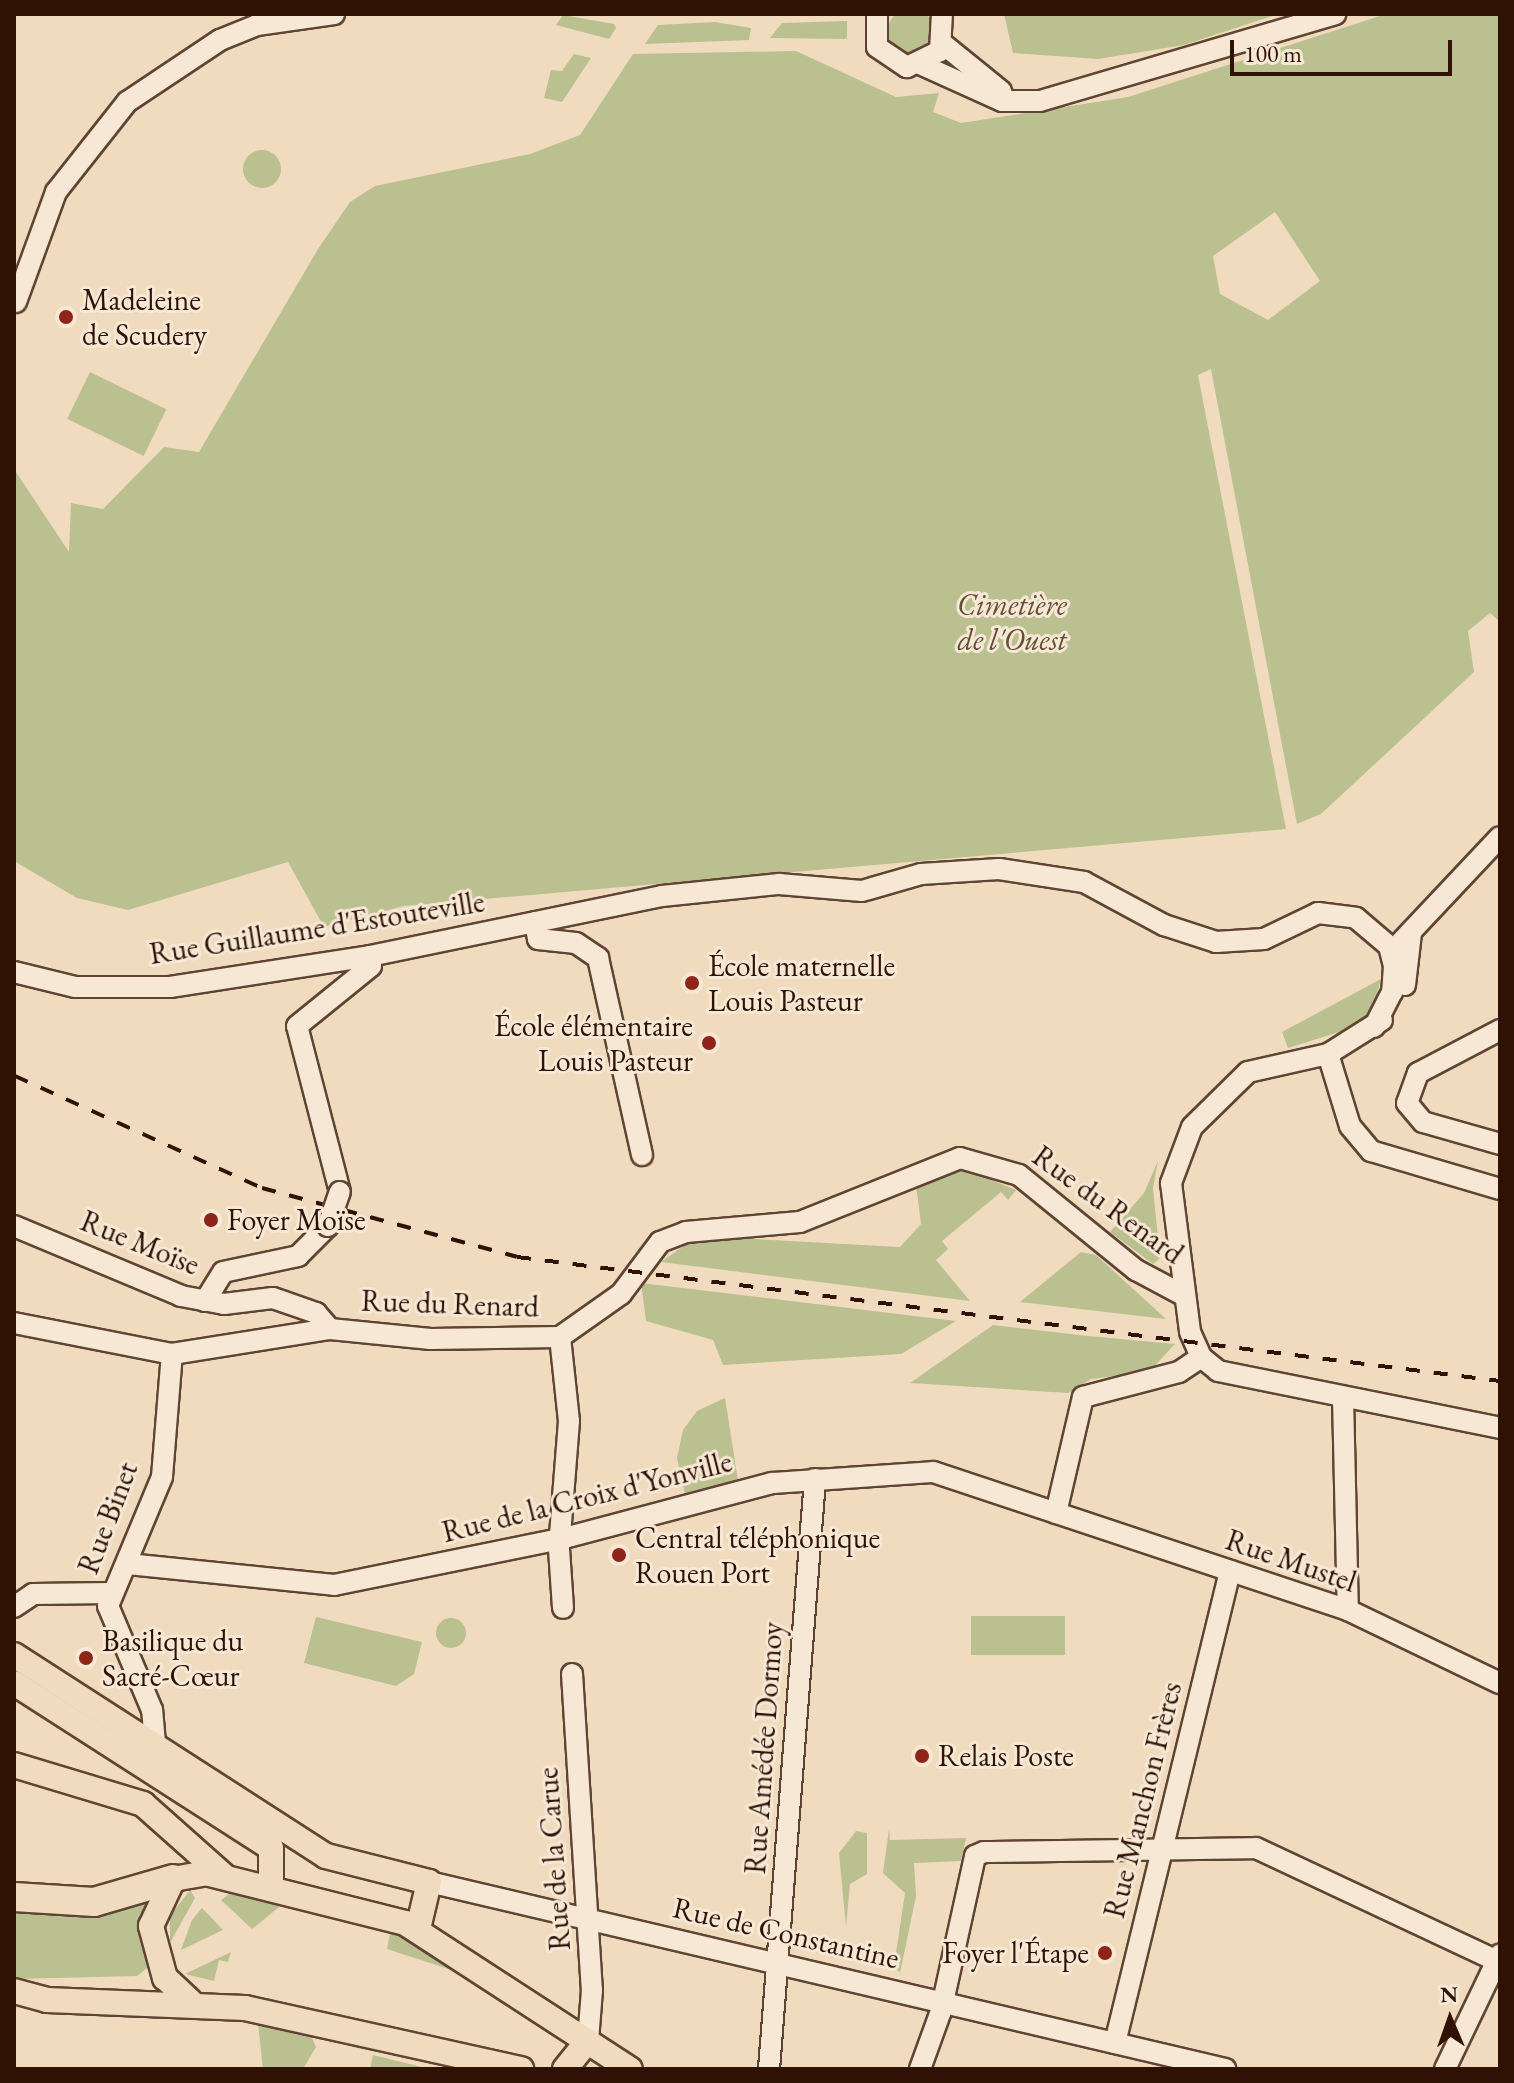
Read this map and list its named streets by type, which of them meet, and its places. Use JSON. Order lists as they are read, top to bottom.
{
  "streets": {
    "main road": ["Rue de Constantine"],
    "street": [
      "Rue Guillaume d'Estouteville",
      "Rue du Renard",
      "Rue Moïse",
      "Rue de la Croix d'Yonville",
      "Rue Binet",
      "Rue Mustel",
      "Rue Amédée Dormoy",
      "Rue Manchon Frères",
      "Rue de la Carue"
    ]
  },
  "crossings": [
    ["Rue du Renard", "Rue Moïse"],
    ["Rue du Renard", "Rue Binet"],
    ["Rue de la Croix d'Yonville", "Rue Binet"],
    ["Rue de la Croix d'Yonville", "Rue Mustel"],
    ["Rue de la Croix d'Yonville", "Rue Amédée Dormoy"],
    ["Rue Binet", "Rue de Constantine"],
    ["Rue Mustel", "Rue Manchon Frères"],
    ["Rue Amédée Dormoy", "Rue de Constantine"],
    ["Rue Manchon Frères", "Rue de Constantine"],
    ["Rue de la Carue", "Rue de Constantine"]
  ],
  "parks": ["Cimetière de l'Ouest"],
  "places": [
    "Madeleine de Scudery",
    "École maternelle Louis Pasteur",
    "École élémentaire Louis Pasteur",
    "Foyer Moïse",
    "Central téléphonique Rouen Port",
    "Basilique du Sacré-Cœur",
    "Relais Poste",
    "Foyer l'Étape"
  ],
  "scale_bar": "100 m",
  "north": "top"
}
